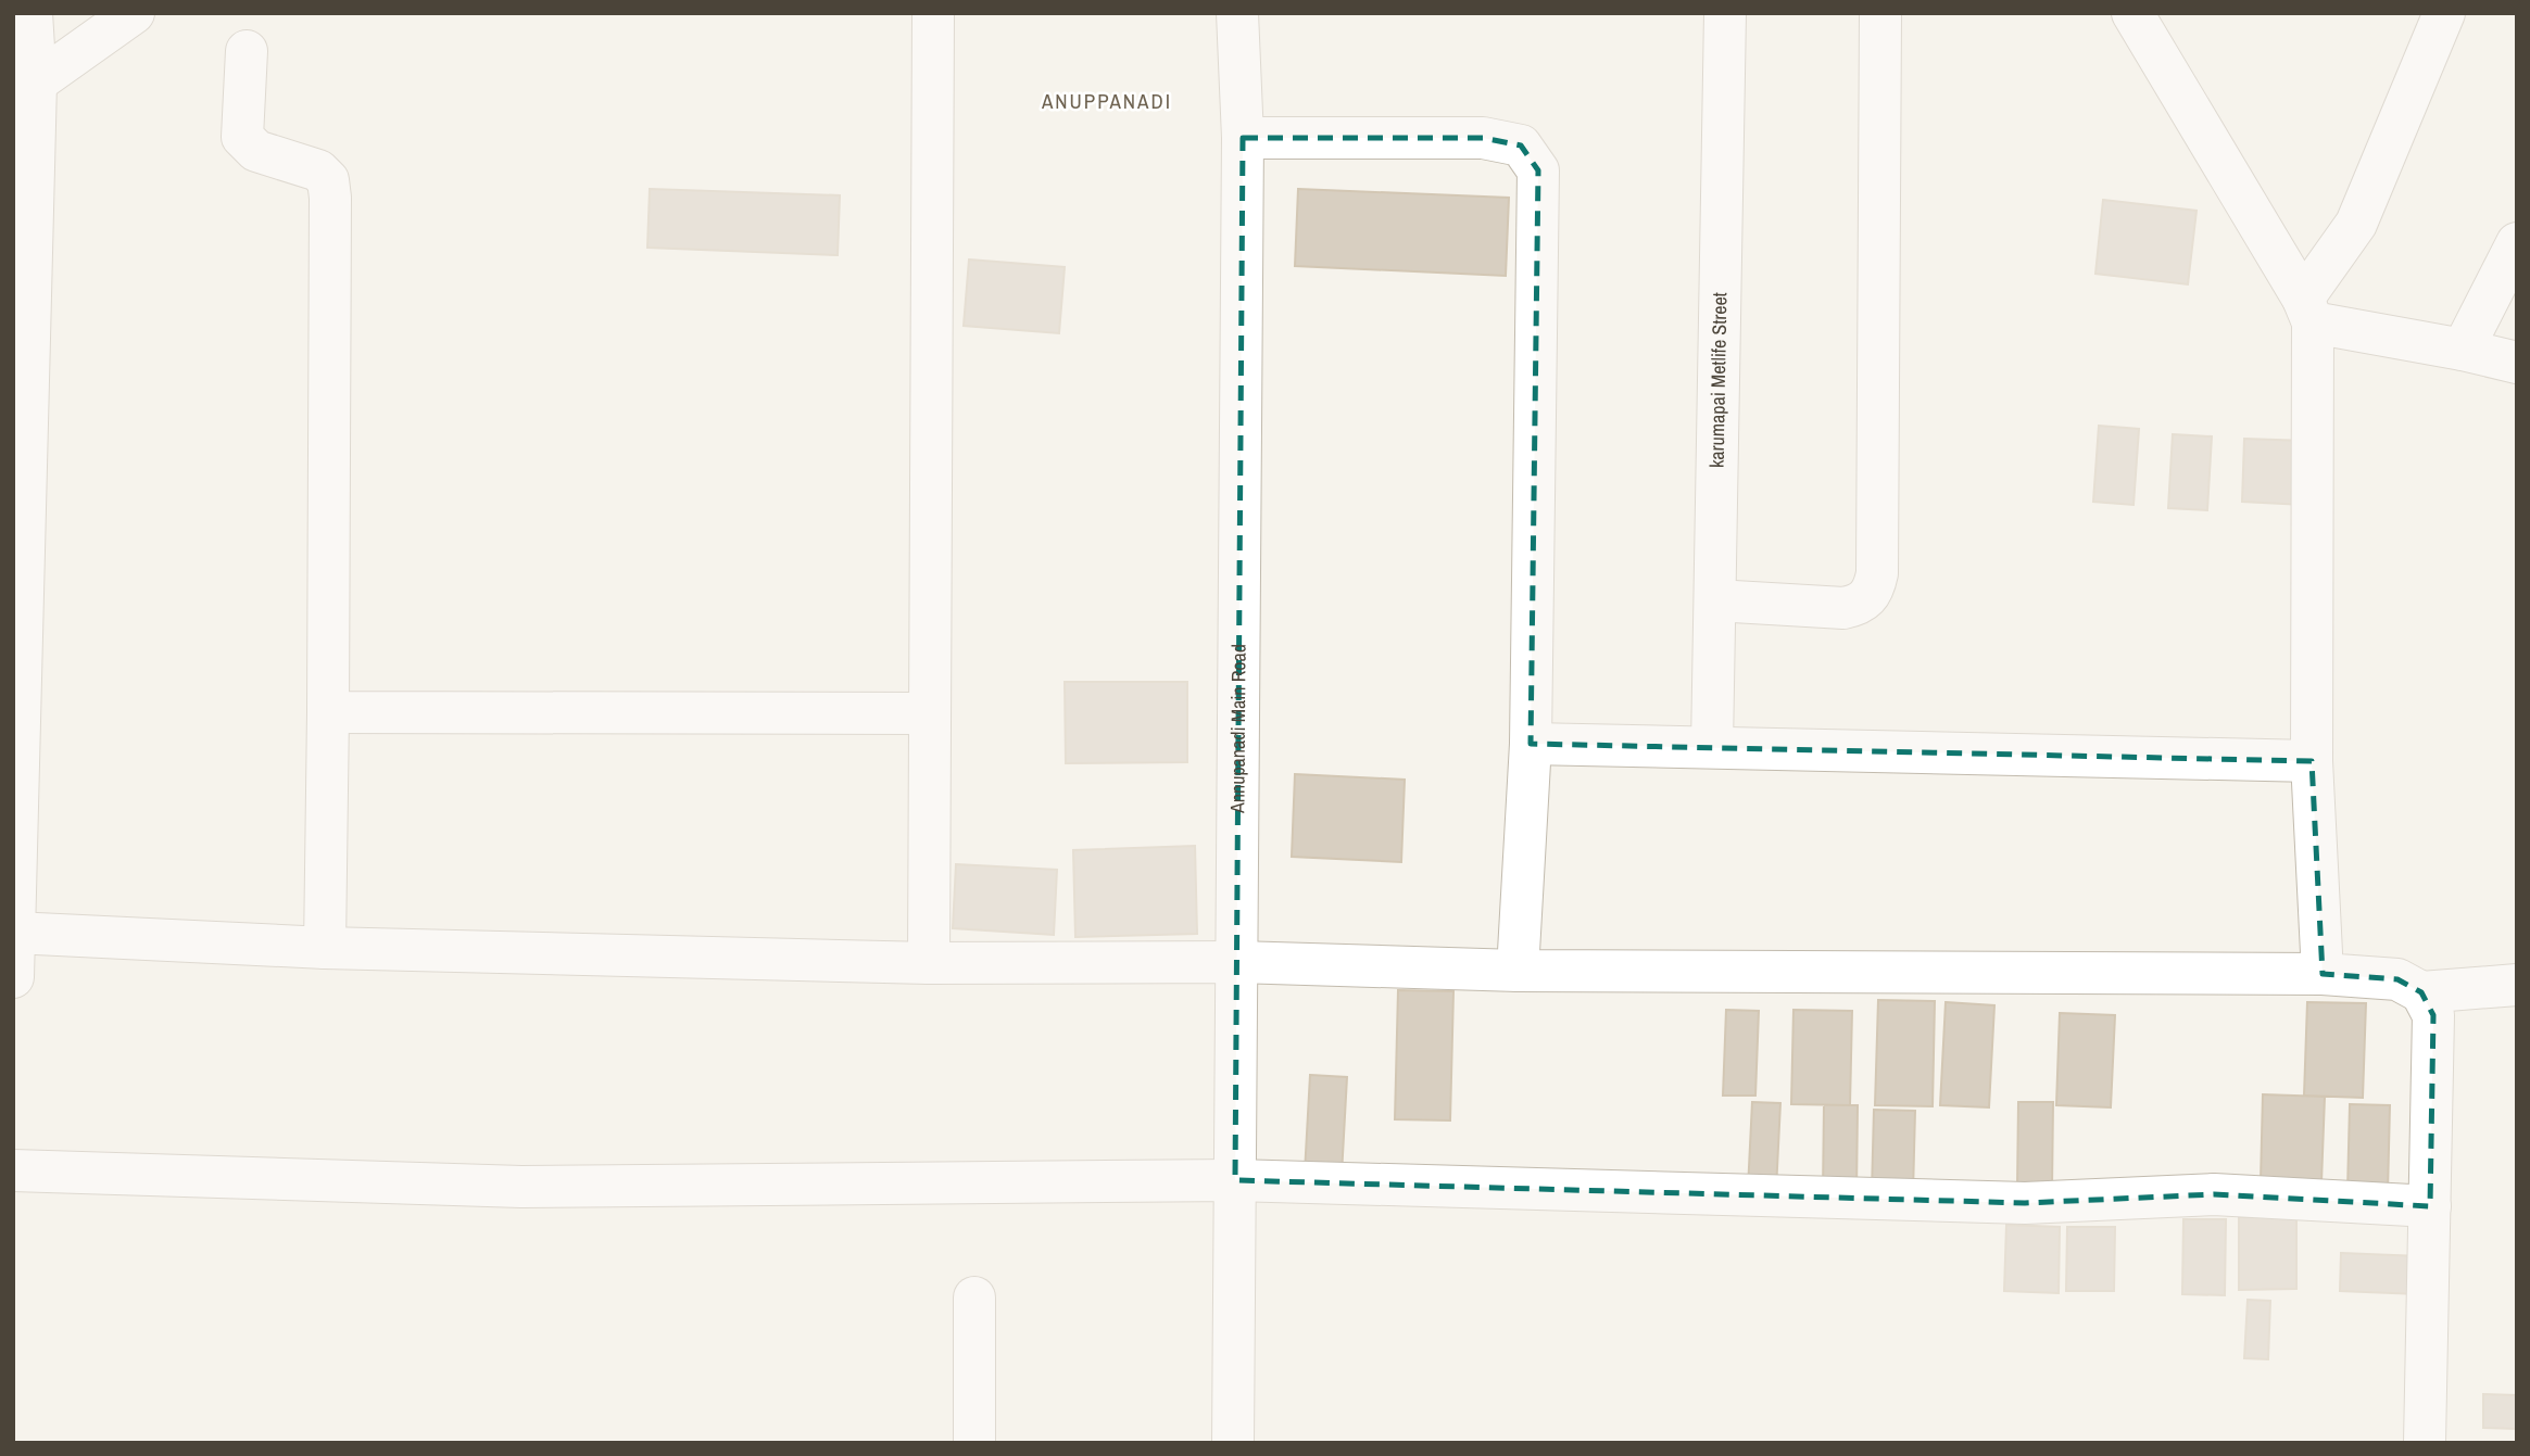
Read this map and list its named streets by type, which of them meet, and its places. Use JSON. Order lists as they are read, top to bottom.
{
  "streets": {
    "street": ["karumapai Metlife Street", "Annupanadi Main Road"]
  },
  "districts": ["ANUPPANADI"]
}
